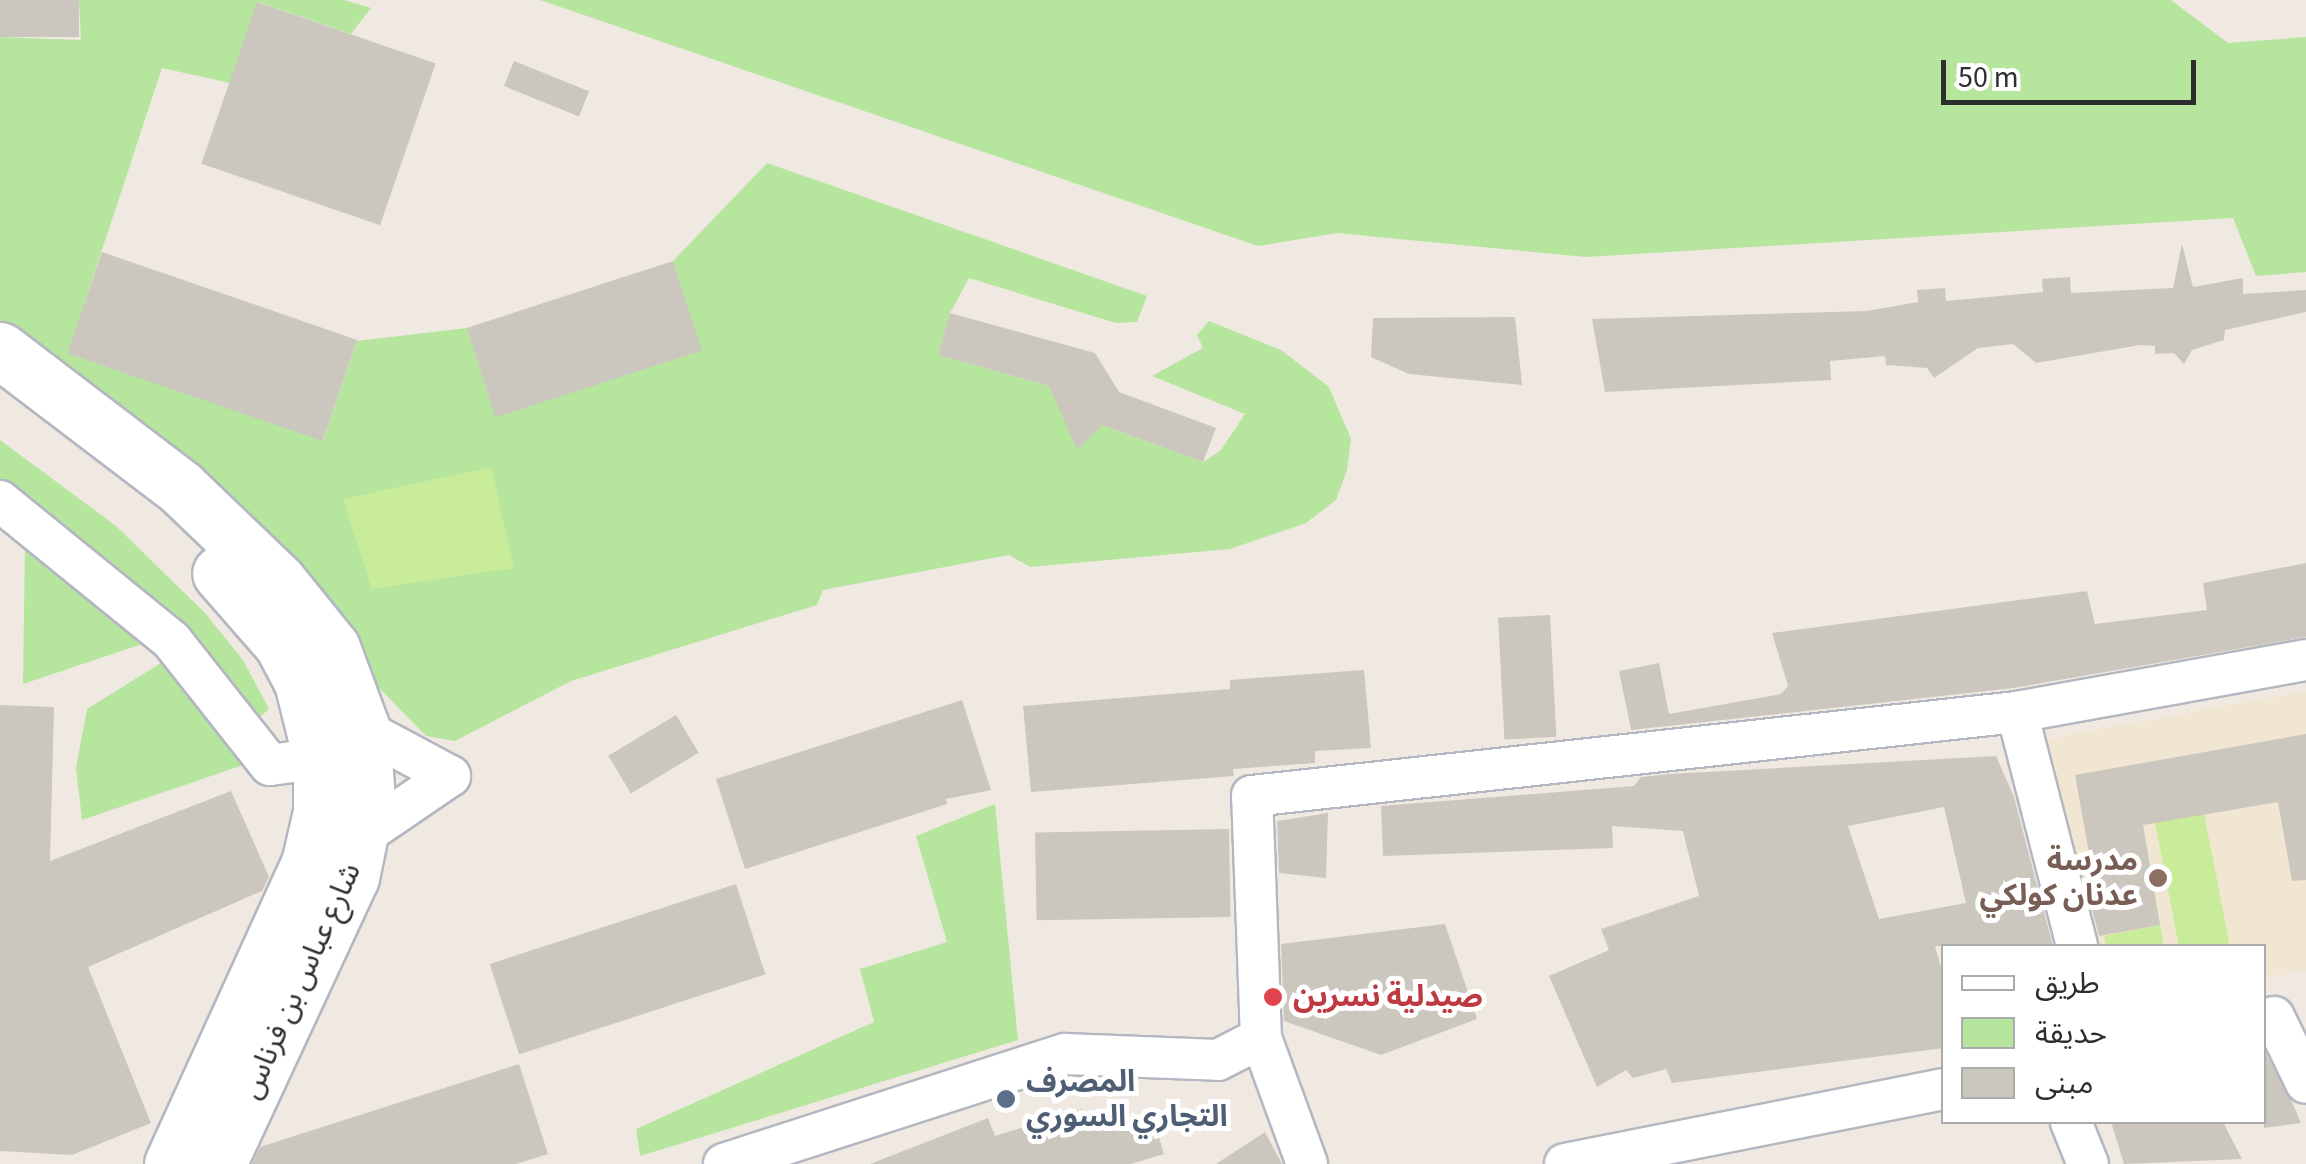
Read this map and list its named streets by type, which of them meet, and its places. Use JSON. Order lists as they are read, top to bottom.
{
  "streets": {
    "main road": ["شارع عباس بن فرناس"]
  },
  "places": ["مدرسة عدنان كولكي", "صيدلية نسرين", "المصرف التجاري السوري"],
  "legend": ["طريق", "حديقة", "مبنى"],
  "scale_bar": "50 m"
}
